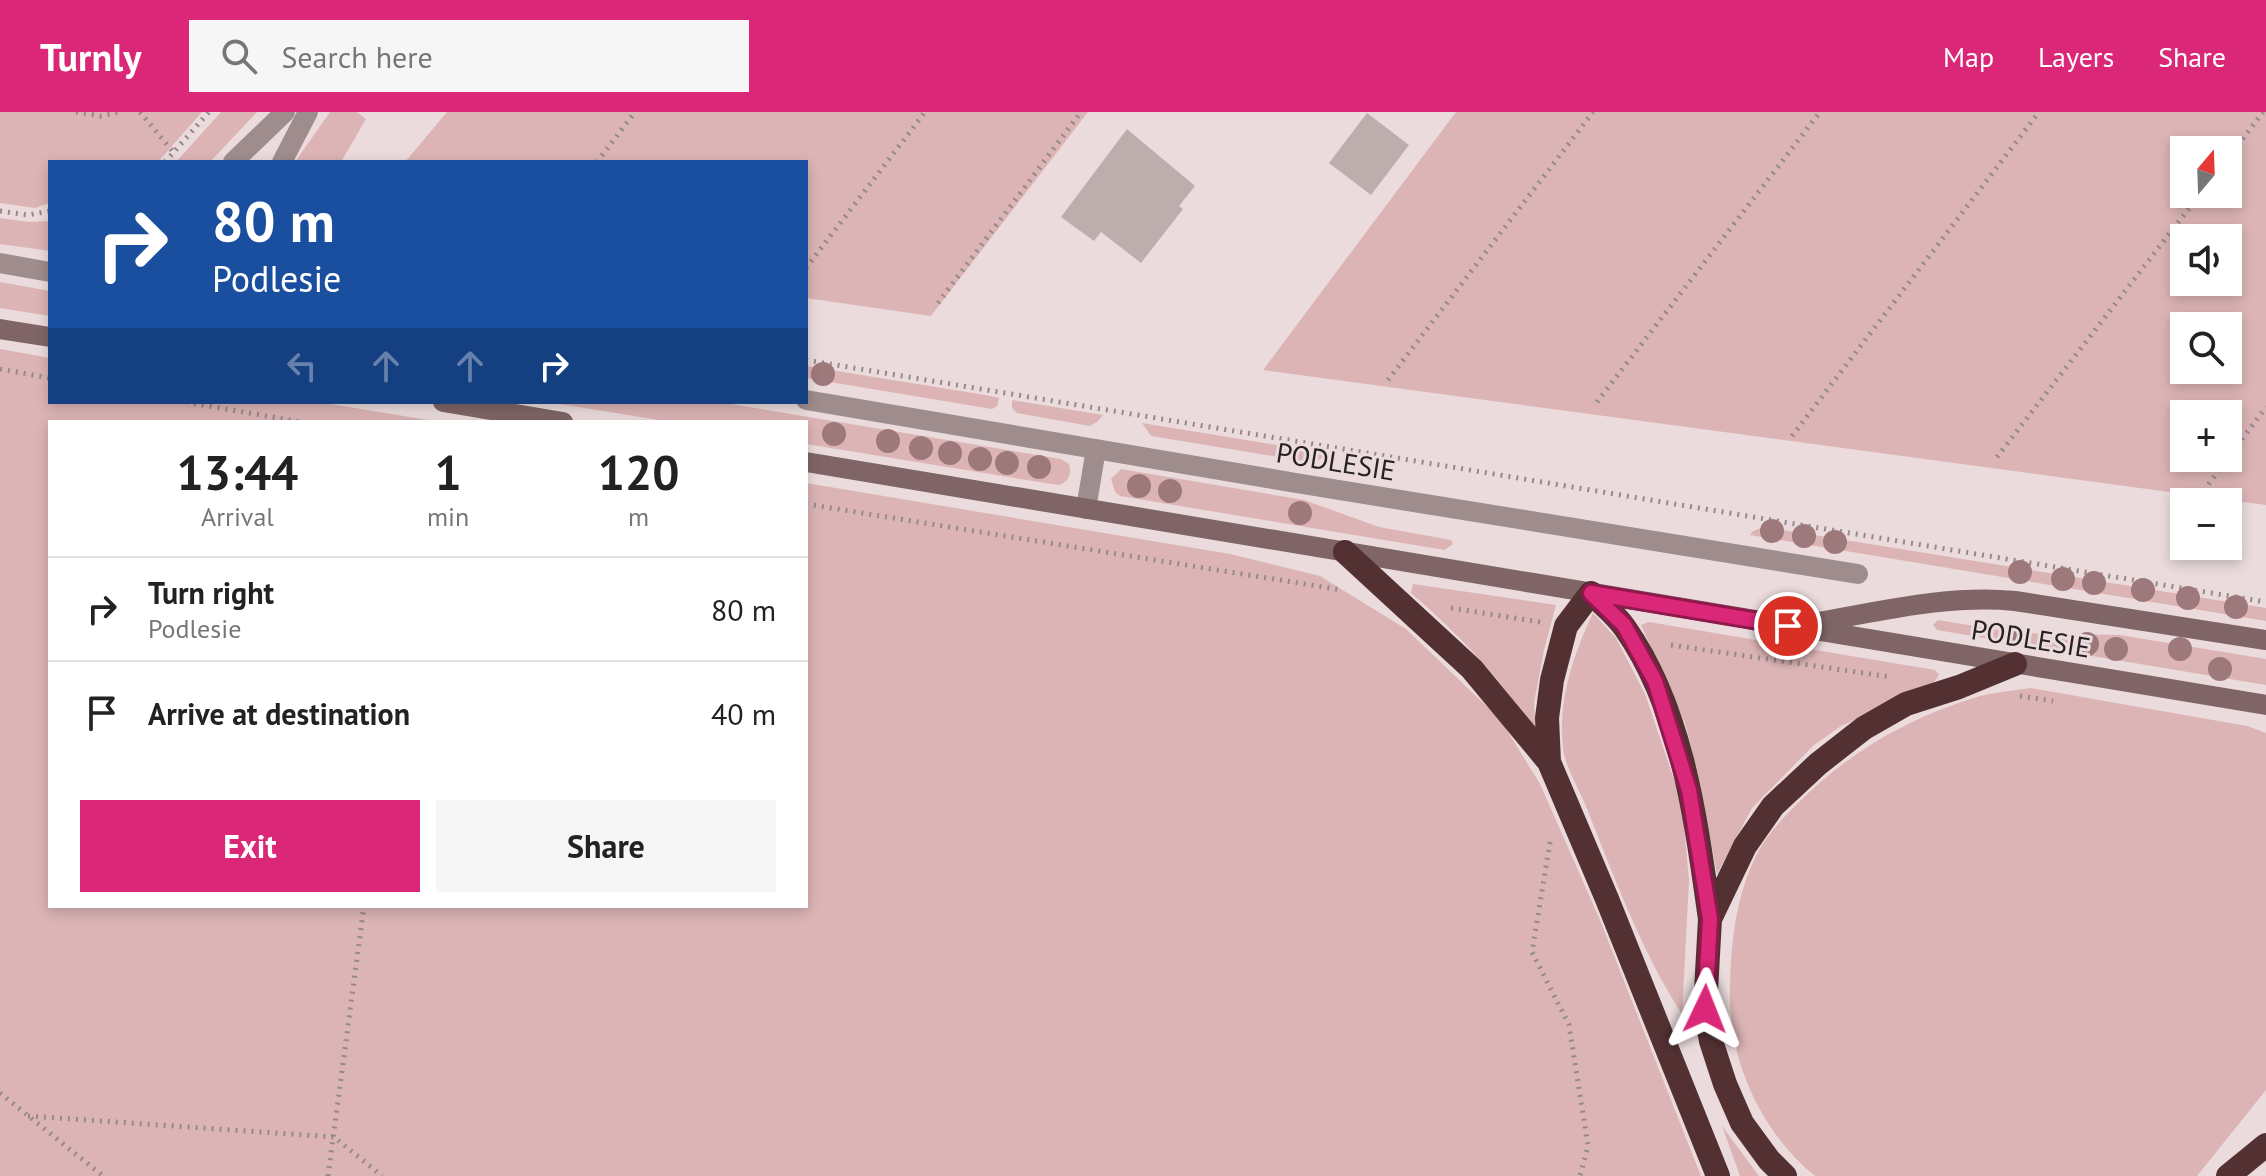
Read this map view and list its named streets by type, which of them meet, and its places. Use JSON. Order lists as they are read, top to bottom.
{
  "streets": {
    "street": ["PODLESIE"]
  },
  "north": "top",
  "page": {
    "header": "Turnly",
    "search": "Search here",
    "nav": ["Map", "Layers", "Share"],
    "map_buttons": ["+", "−"],
    "turn": ["80 m", "Podlesie"],
    "eta": [
      "13:44",
      "Arrival",
      "1",
      "min",
      "120",
      "m"
    ],
    "list": [
      {
        "name": "Turn right",
        "note": "Podlesie",
        "value": "80 m"
      },
      {
        "name": "Arrive at destination",
        "value": "40 m"
      }
    ],
    "buttons": ["Exit", "Share"]
  }
}
